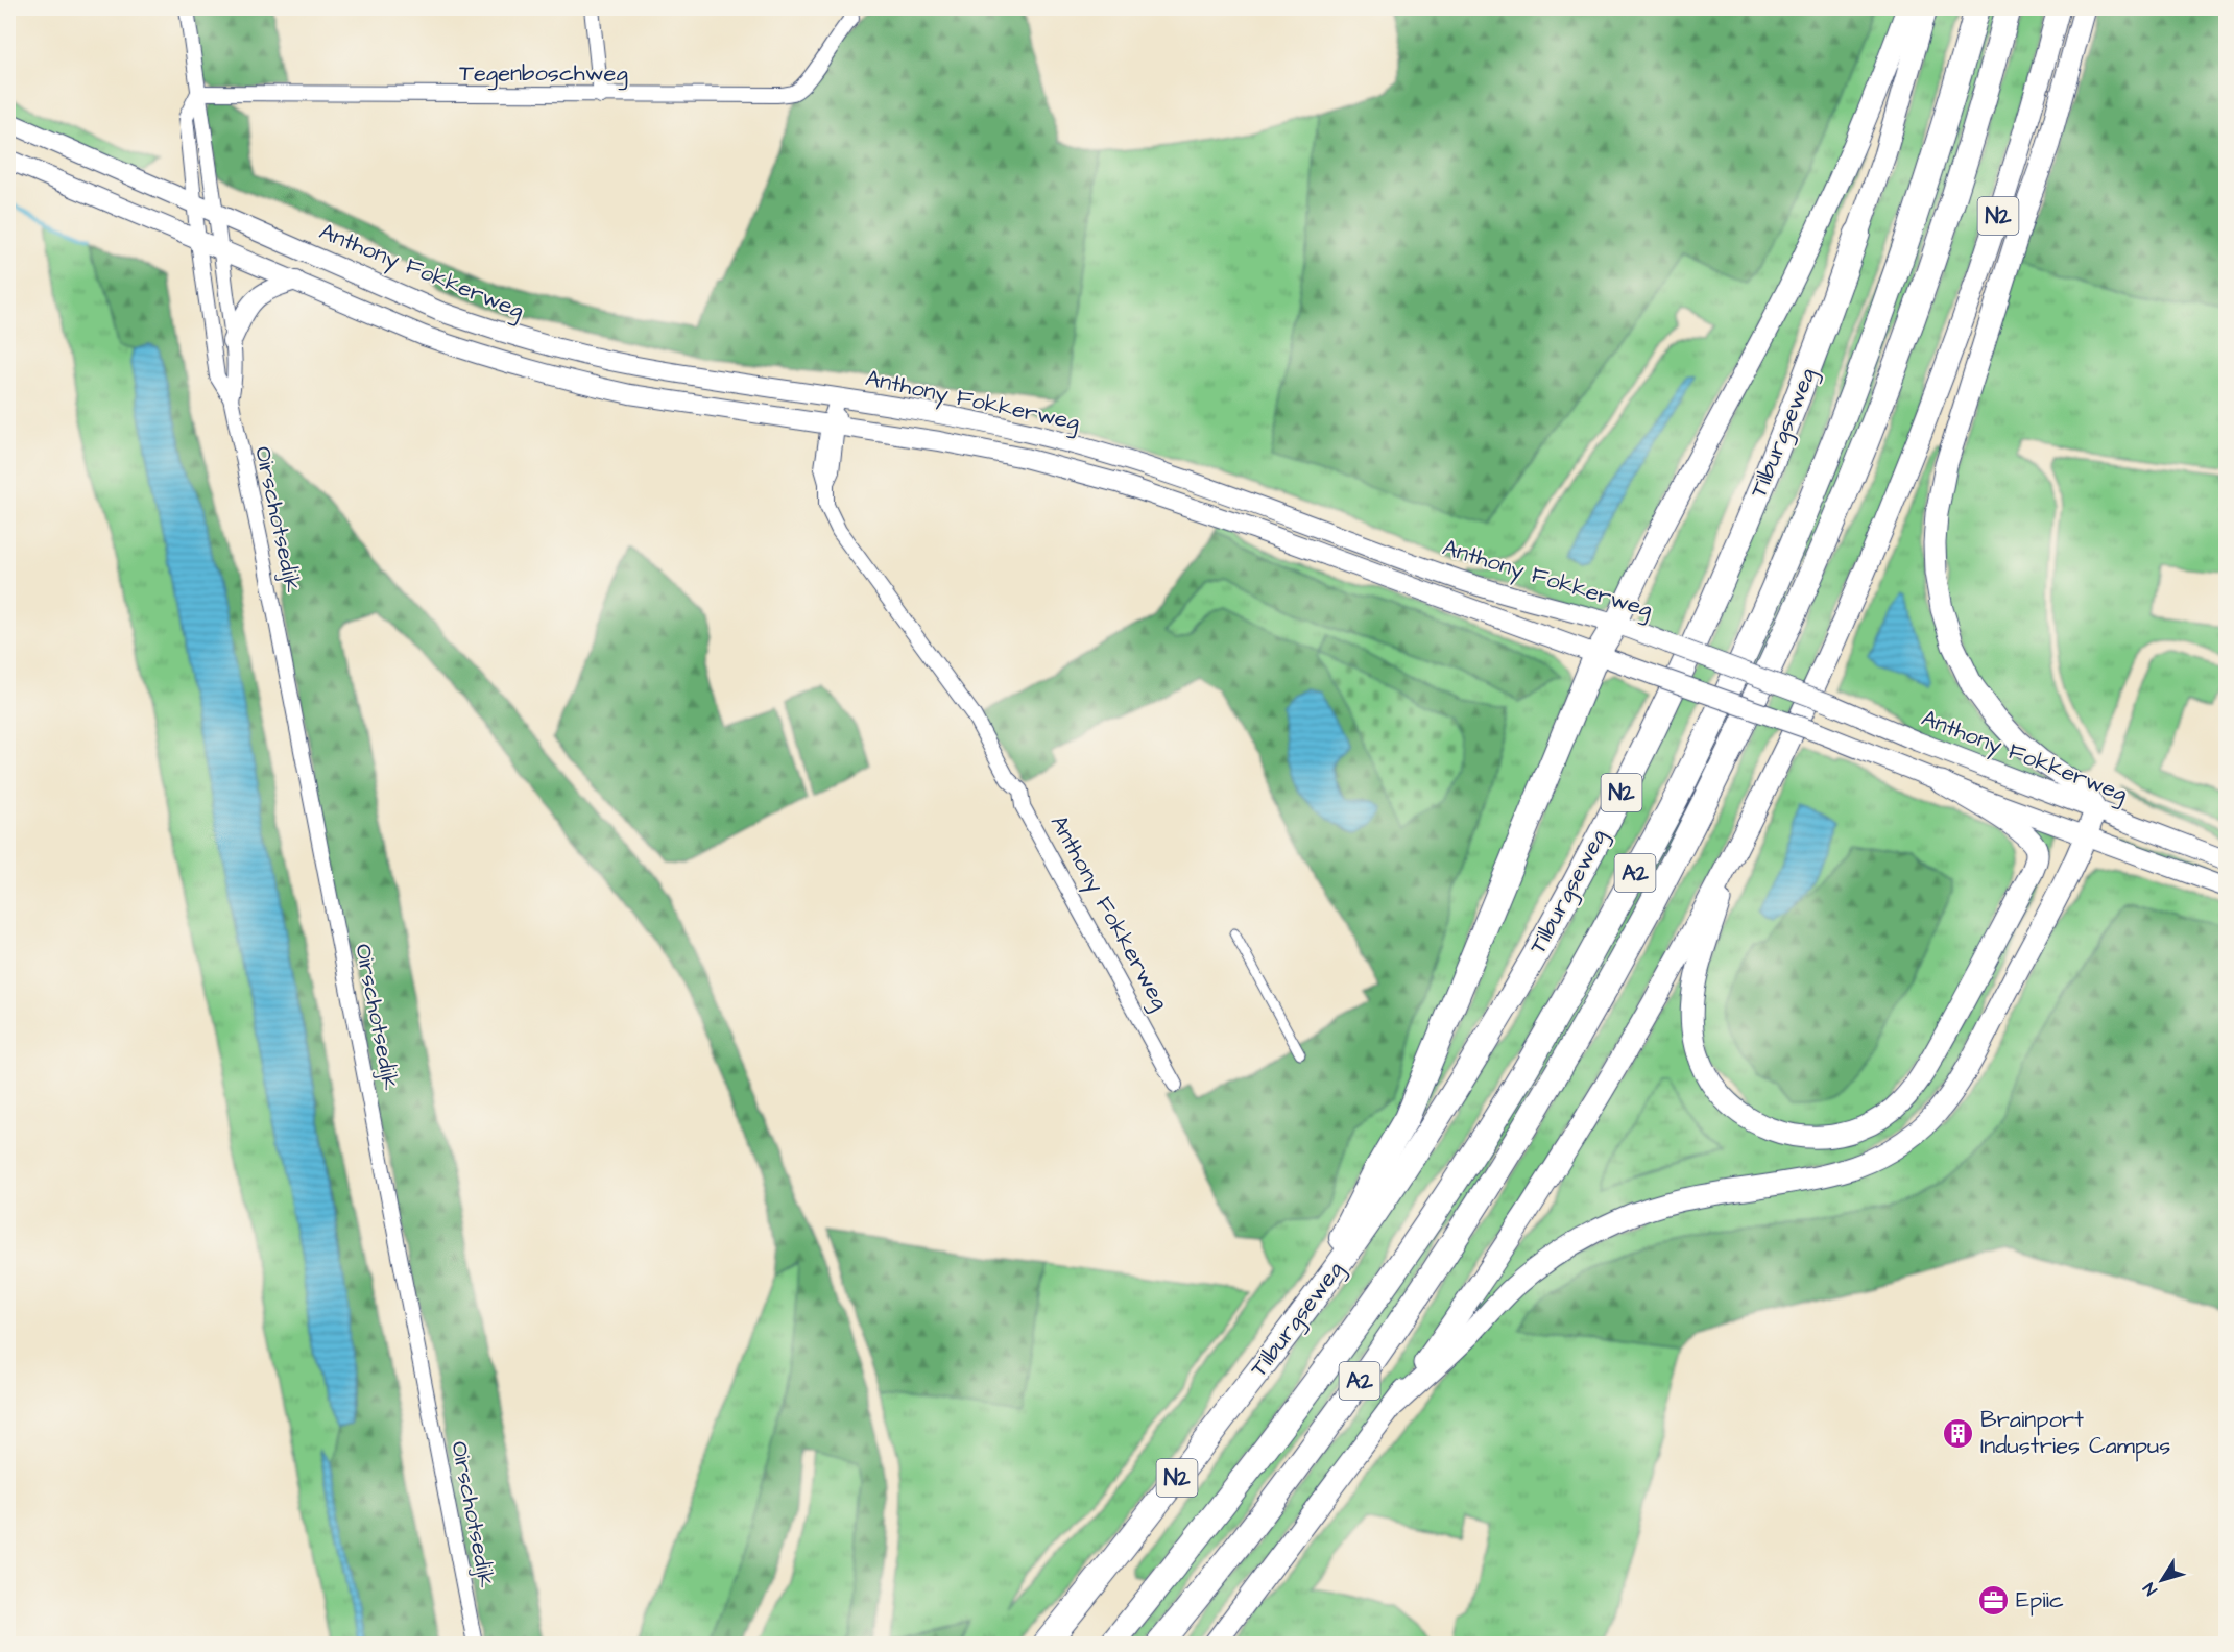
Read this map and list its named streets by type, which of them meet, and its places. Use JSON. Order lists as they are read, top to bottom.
{
  "streets": {
    "highway": ["N2", "Tilburgseweg", "A2"],
    "main road": ["Anthony Fokkerweg"],
    "street": ["Tegenboschweg", "Oirschotsedijk"]
  },
  "crossings": [
    ["Tegenboschweg", "Oirschotsedijk"],
    ["N2", "Anthony Fokkerweg"],
    ["N2", "Tilburgseweg"],
    ["Anthony Fokkerweg", "Oirschotsedijk"]
  ],
  "places": {
    "building": ["Brainport Industries Campus"],
    "office": ["Epiic"]
  },
  "north": "bottom left"
}
